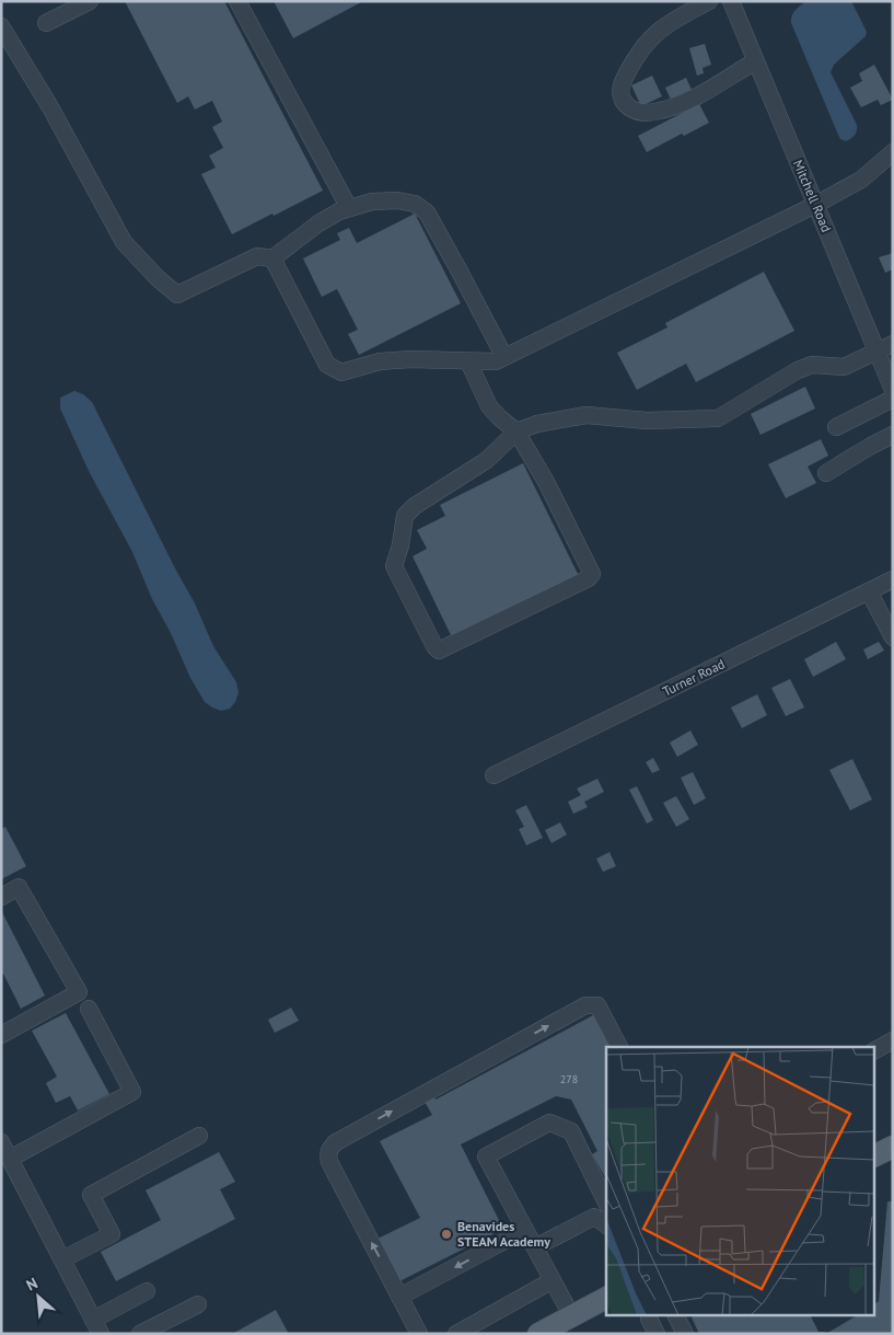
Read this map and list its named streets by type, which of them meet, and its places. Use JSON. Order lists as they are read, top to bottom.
{
  "streets": {
    "street": ["Mitchell Road", "Turner Road"]
  },
  "places": ["Benavides STEAM Academy"],
  "house_numbers": ["278"],
  "north": "top left"
}
